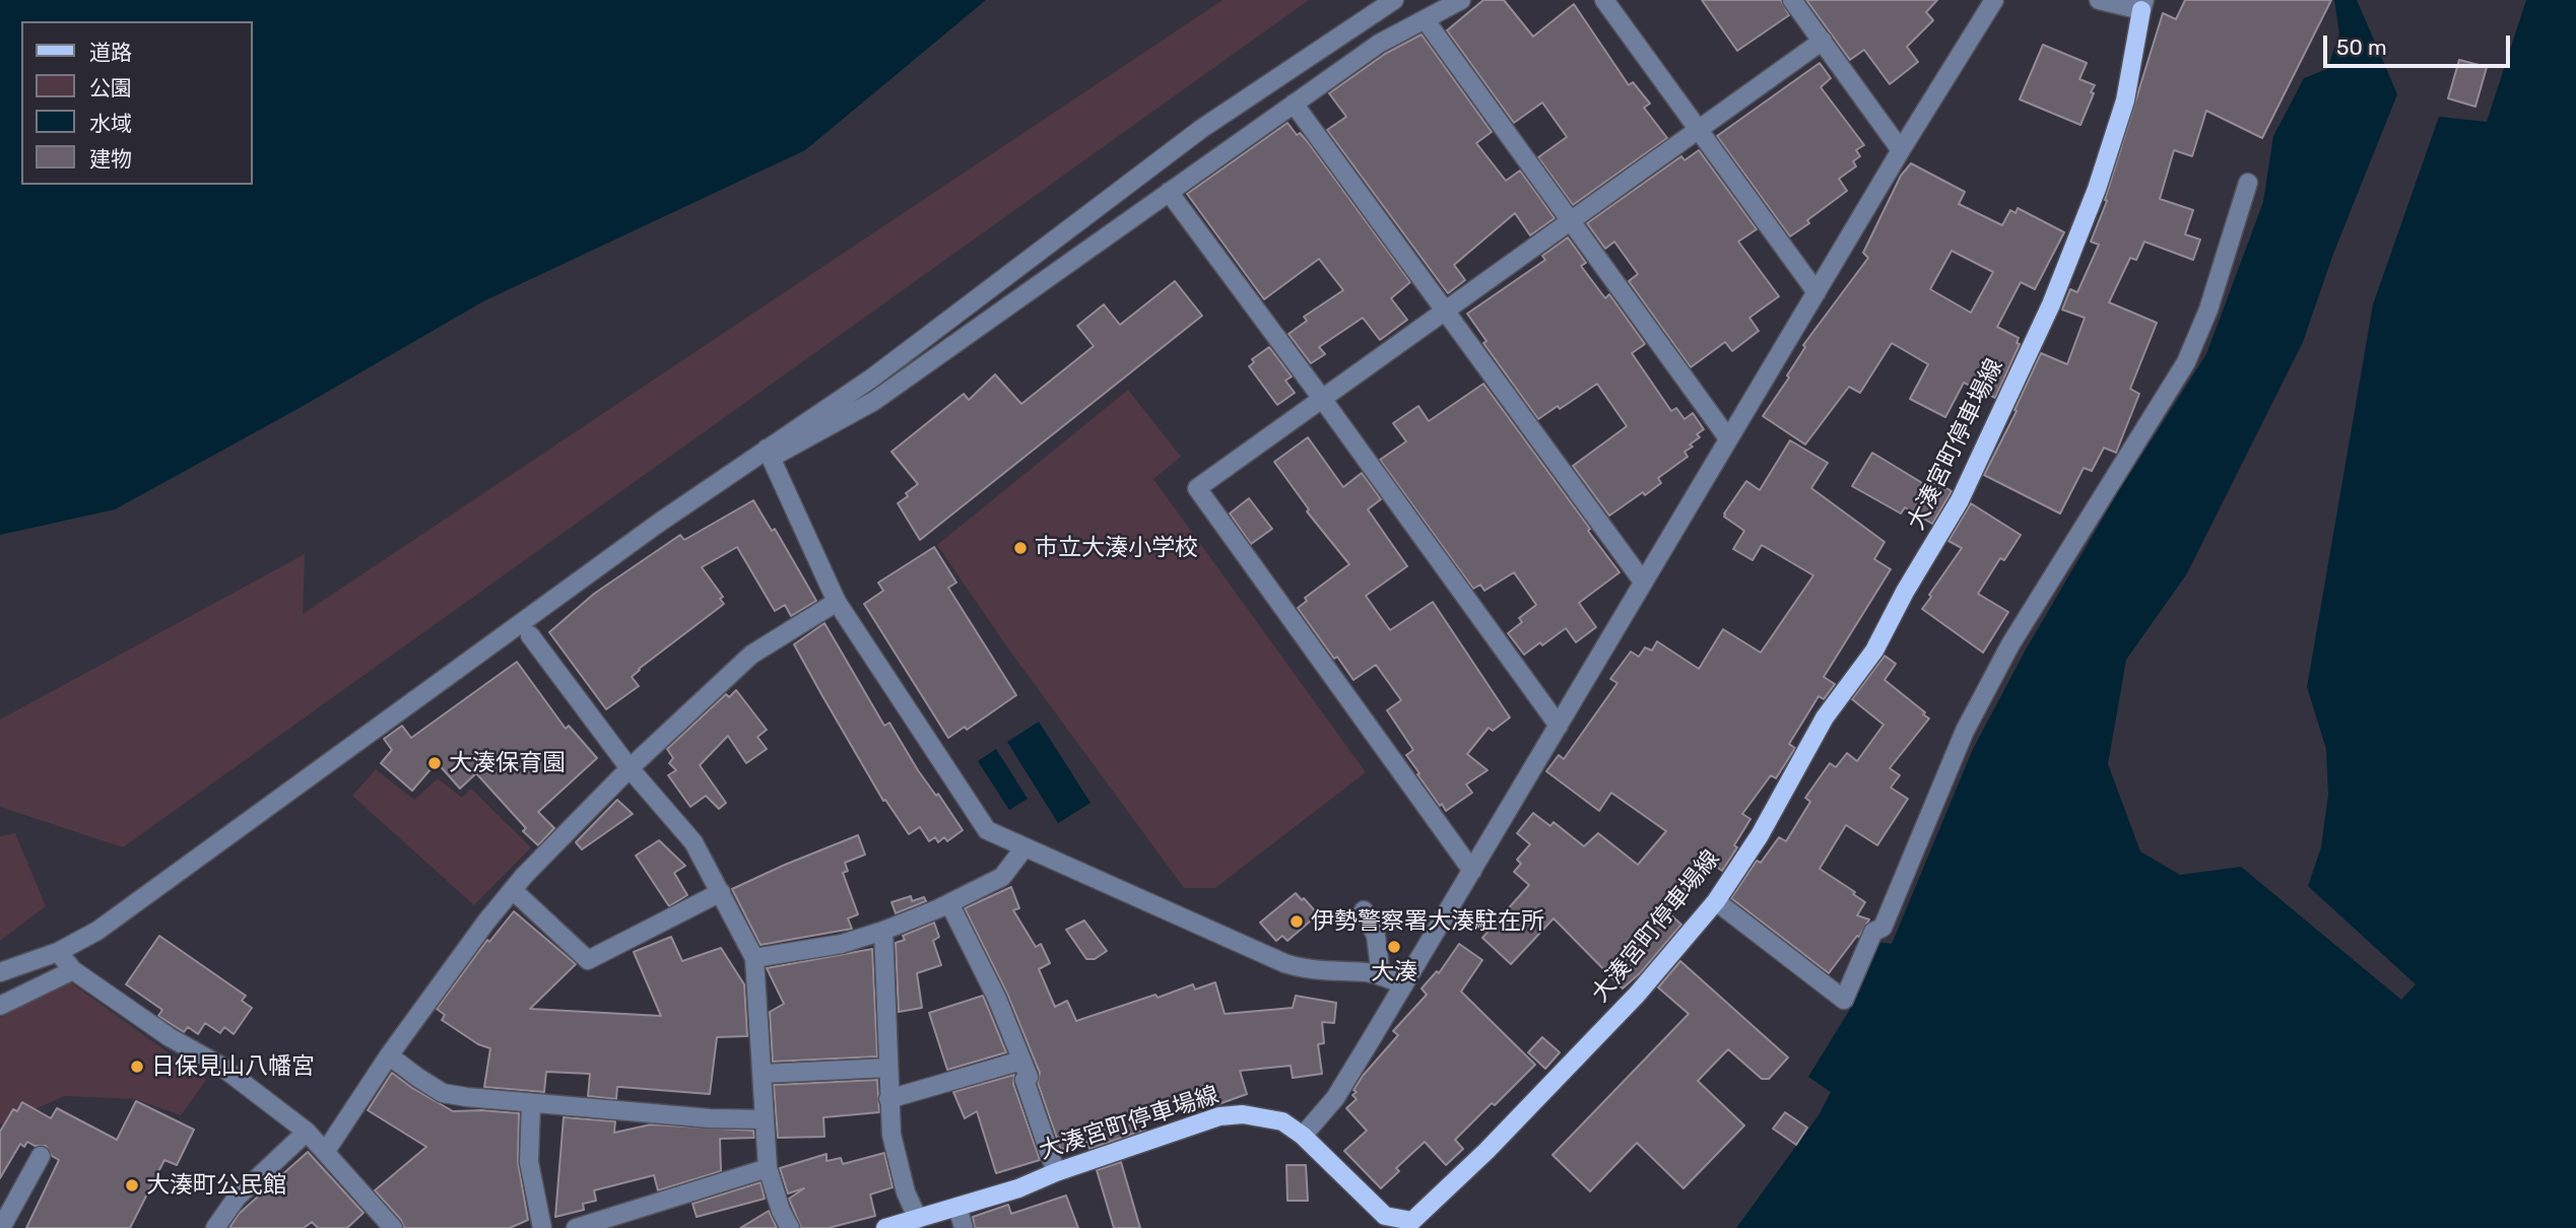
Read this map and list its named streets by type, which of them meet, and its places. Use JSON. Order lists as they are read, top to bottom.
{
  "streets": {
    "main road": ["大湊宮町停車場線"]
  },
  "places": [
    "市立大湊小学校",
    "大湊保育園",
    "伊勢警察署大湊駐在所",
    "大湊",
    "日保見山八幡宮",
    "大湊町公民館"
  ],
  "legend": [
    "道路",
    "公園",
    "水域",
    "建物"
  ],
  "scale_bar": "50 m"
}
